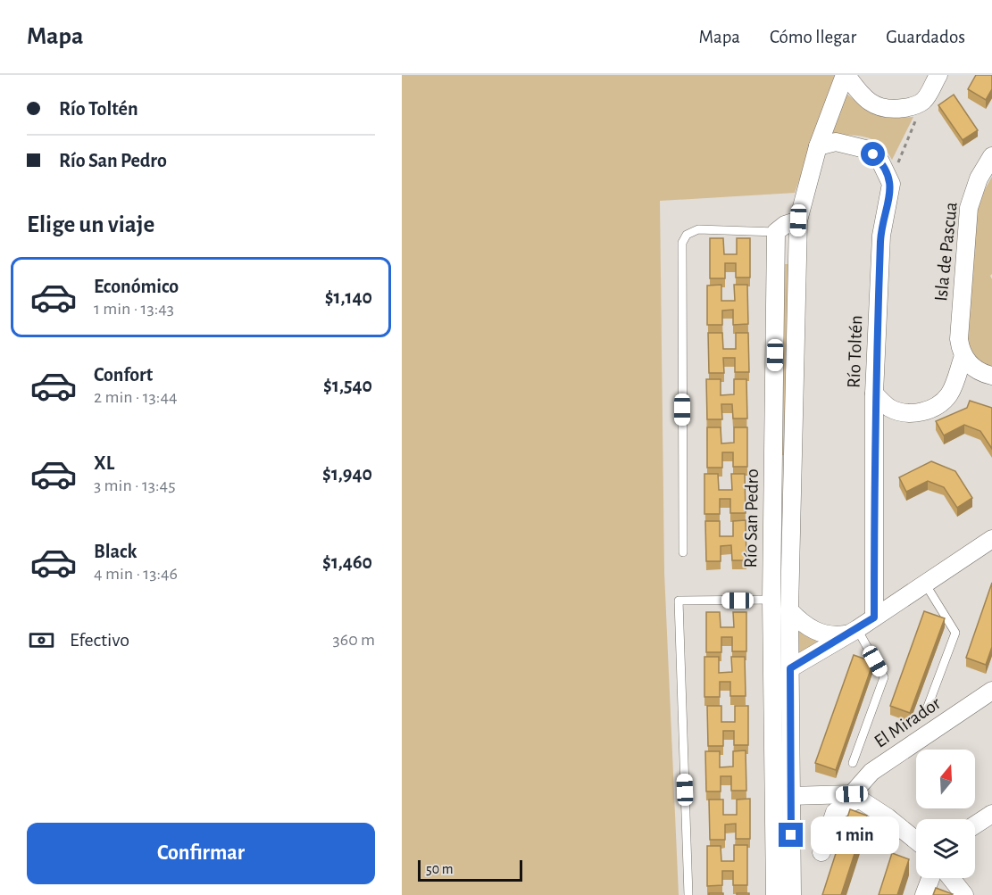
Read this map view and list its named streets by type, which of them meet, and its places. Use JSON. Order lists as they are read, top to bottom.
{
  "streets": {
    "street": [
      "Isla de Pascua",
      "Río Toltén",
      "Río San Pedro",
      "El Mirador"
    ]
  },
  "crossings": [
    ["Isla de Pascua", "Río Toltén"]
  ],
  "scale_bar": "50 m",
  "north": "top",
  "page": {
    "header": "Mapa",
    "nav": ["Mapa", "Cómo llegar", "Guardados"],
    "banner": ["Río Toltén", "Río San Pedro"],
    "heading": "Elige un viaje",
    "list": [
      {
        "name": "Económico",
        "note": "1 min · 13:43",
        "value": "$1,140"
      },
      {
        "name": "Confort",
        "note": "2 min · 13:44",
        "value": "$1,540"
      },
      {
        "name": "XL",
        "note": "3 min · 13:45",
        "value": "$1,940"
      },
      {
        "name": "Black",
        "note": "4 min · 13:46",
        "value": "$1,460"
      }
    ],
    "pay": ["Efectivo", "360 m"],
    "buttons": "Confirmar",
    "bubble": "1 min",
    "scale": "50 m"
  }
}
